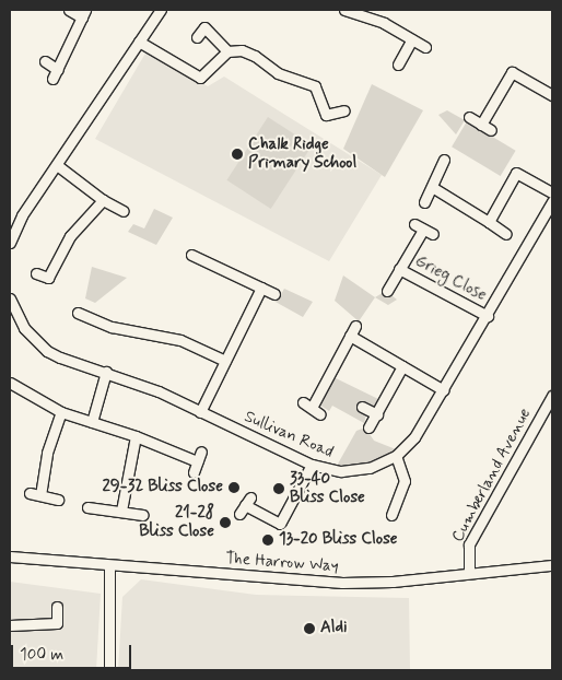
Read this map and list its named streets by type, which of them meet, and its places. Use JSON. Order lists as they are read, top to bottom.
{
  "streets": {
    "street": [
      "Grieg Close",
      "Sullivan Road",
      "Cumberland Avenue",
      "The Harrow Way"
    ]
  },
  "crossings": [
    ["Grieg Close", "Sullivan Road"],
    ["Cumberland Avenue", "The Harrow Way"]
  ],
  "places": [
    "Chalk Ridge Primary School",
    "29-32 Bliss Close",
    "33-40 Bliss Close",
    "21-28 Bliss Close",
    "13-20 Bliss Close",
    "Aldi"
  ],
  "scale_bar": "100 m"
}
